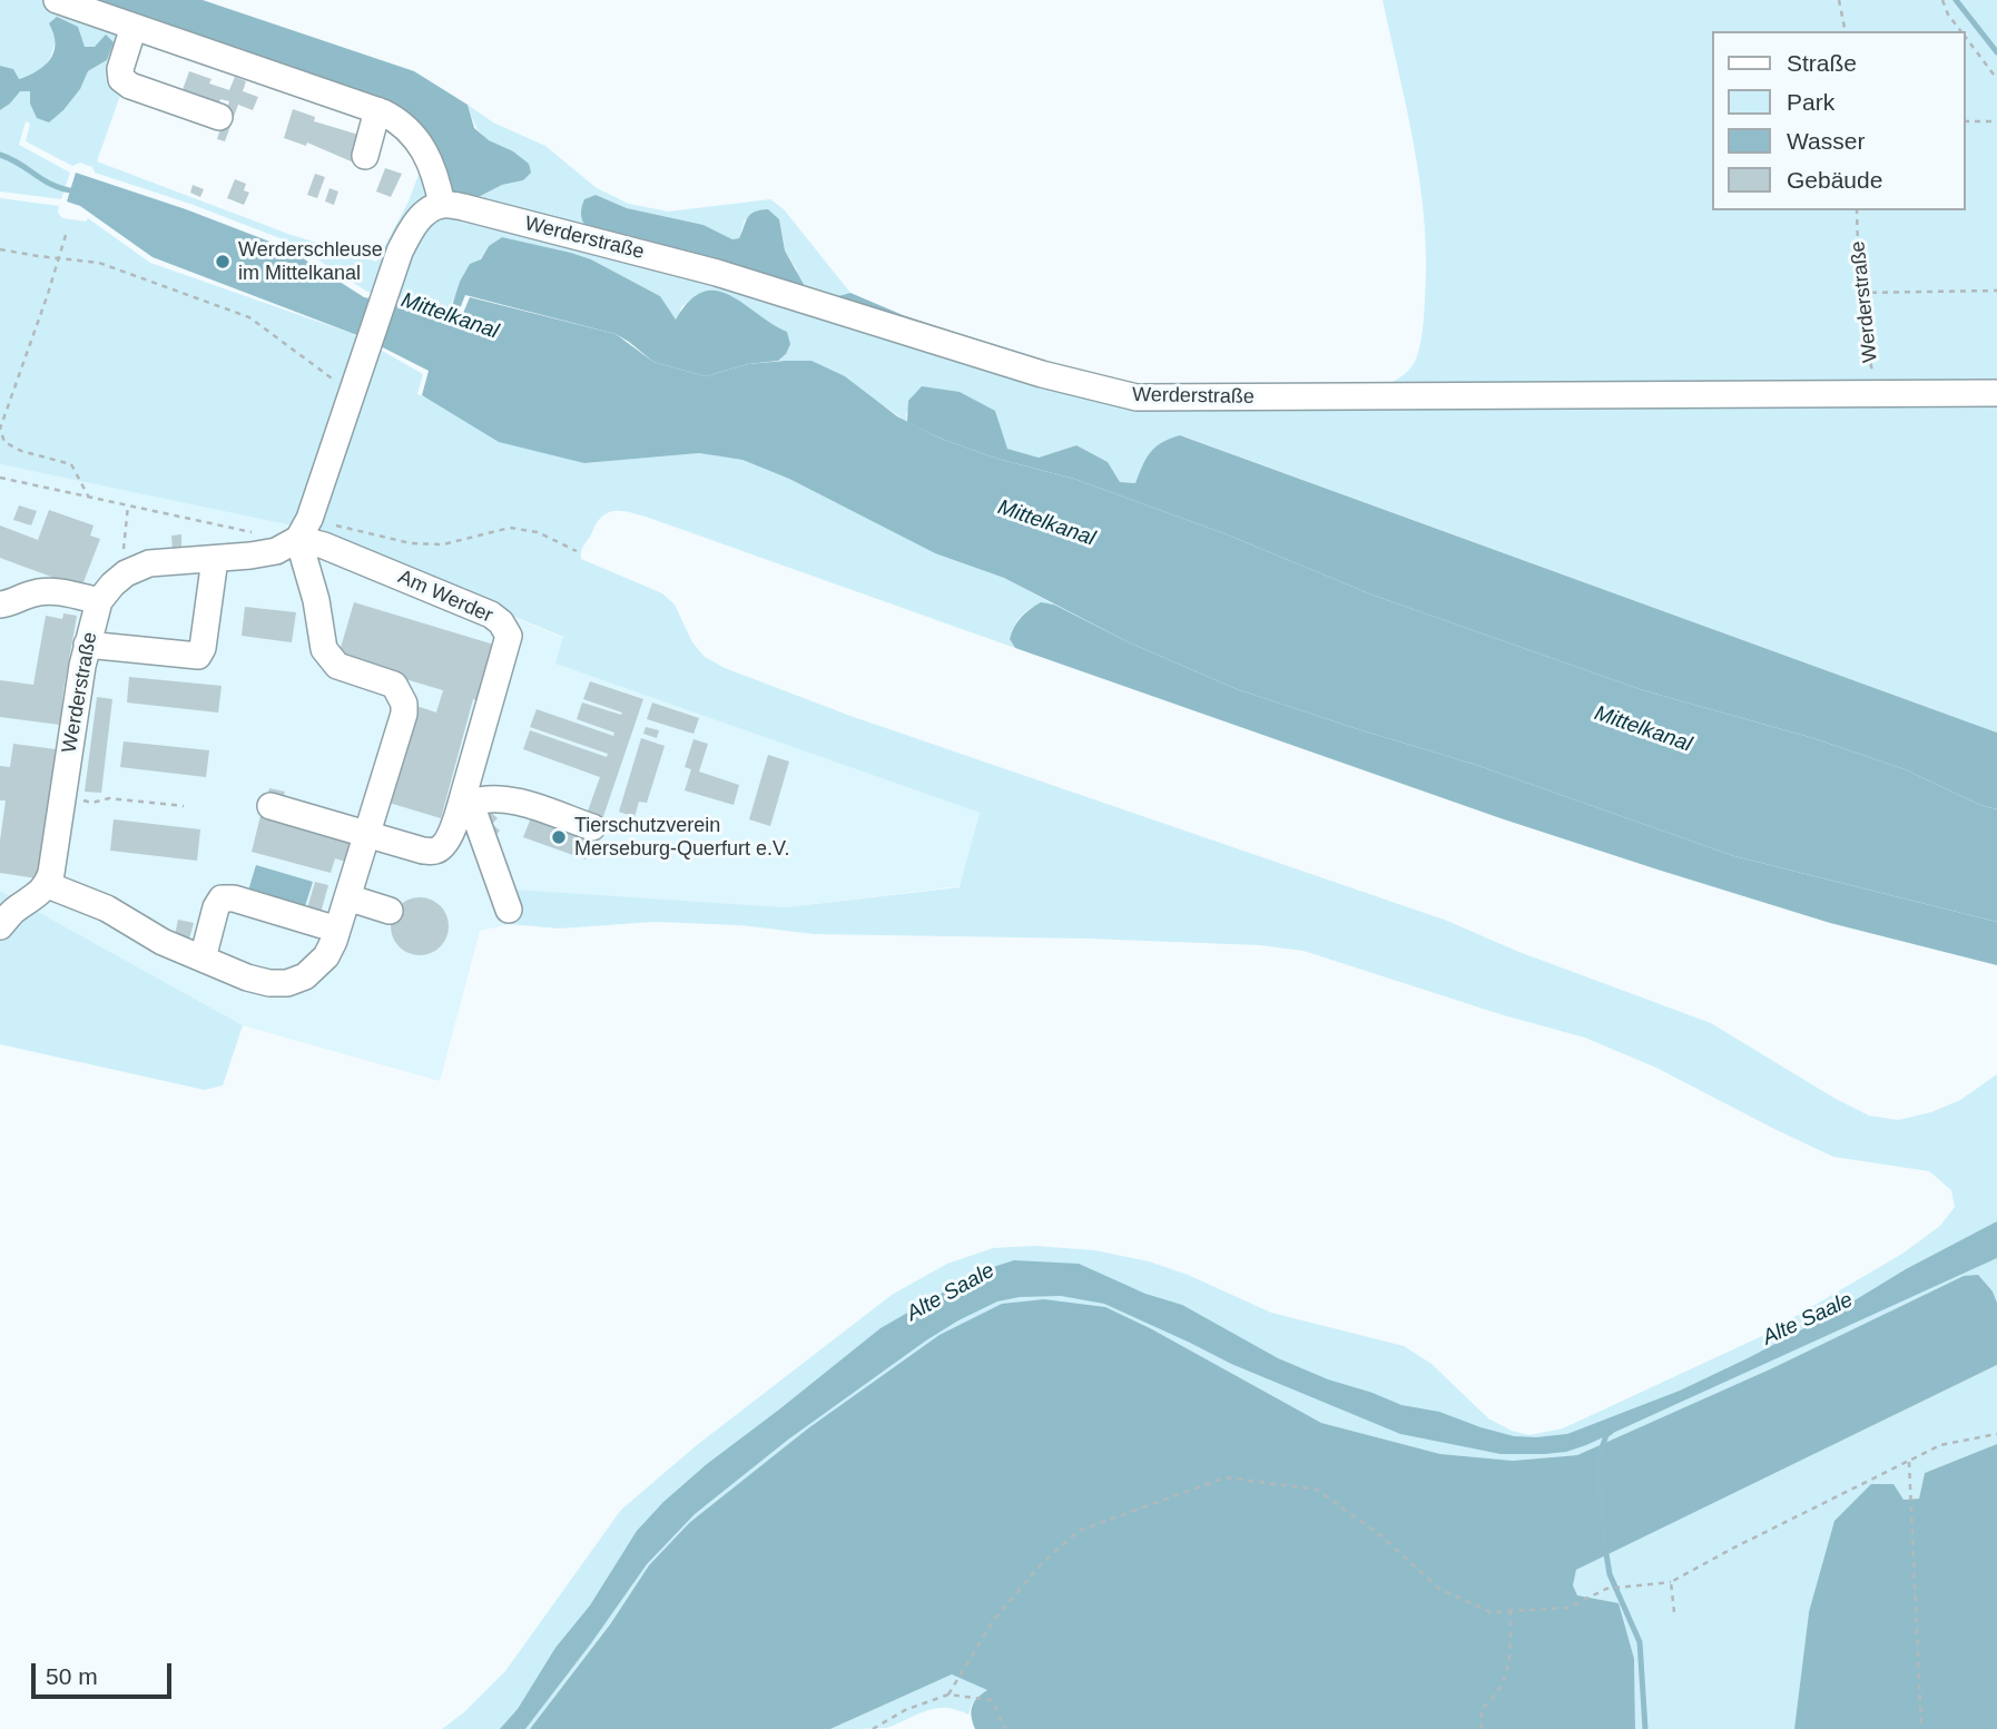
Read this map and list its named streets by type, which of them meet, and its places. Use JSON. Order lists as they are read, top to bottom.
{
  "streets": {
    "street": ["Werderstraße", "Am Werder"]
  },
  "crossings": [
    ["Werderstraße", "Am Werder"]
  ],
  "water": ["Mittelkanal", "Alte Saale"],
  "places": ["Werderschleuse im Mittelkanal", "Tierschutzverein Merseburg-Querfurt e.V."],
  "legend": [
    "Straße",
    "Park",
    "Wasser",
    "Gebäude"
  ],
  "scale_bar": "50 m"
}
